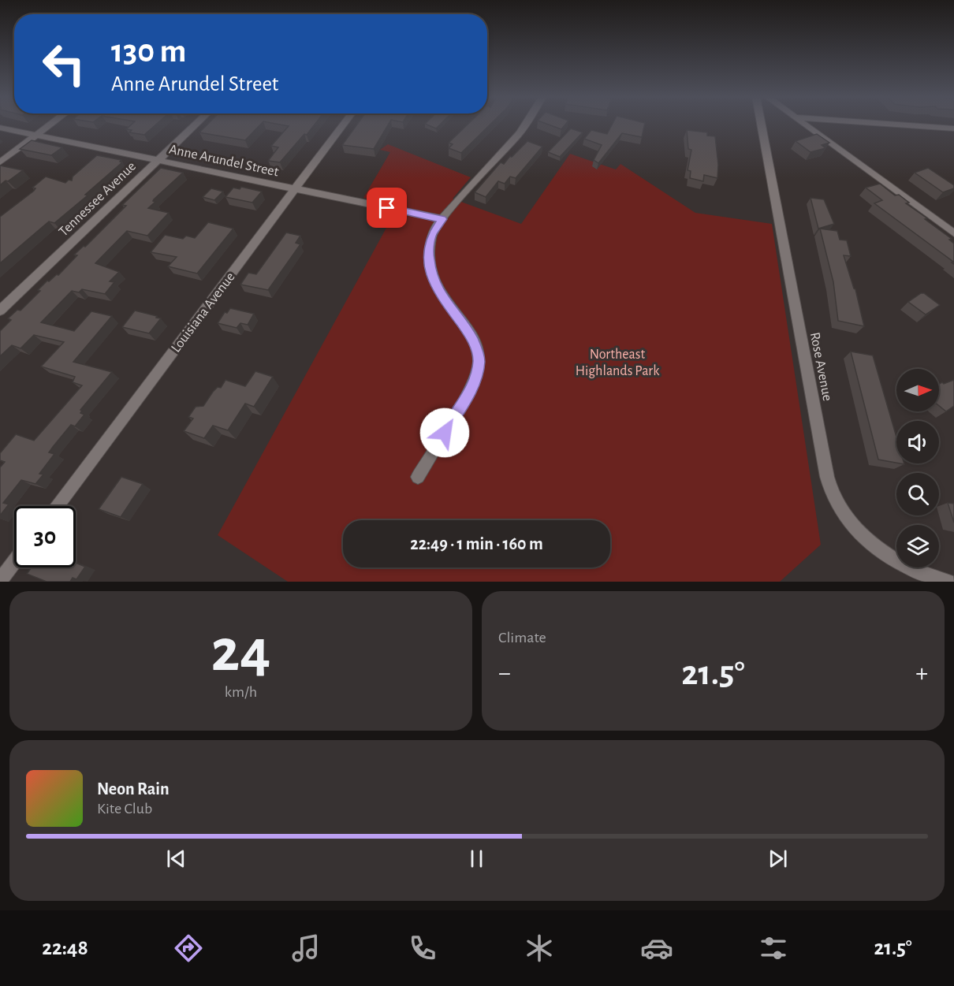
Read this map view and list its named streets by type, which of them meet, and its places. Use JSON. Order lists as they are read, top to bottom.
{
  "streets": {
    "street": [
      "Anne Arundel Street",
      "Tennessee Avenue",
      "Louisiana Avenue",
      "Rose Avenue"
    ]
  },
  "crossings": [
    ["Anne Arundel Street", "Tennessee Avenue"],
    ["Anne Arundel Street", "Louisiana Avenue"]
  ],
  "parks": ["Northeast Highlands Park"],
  "north": "right",
  "page": {
    "turn": ["130 m", "Anne Arundel Street"],
    "limit": "30",
    "trip": "22:49 · 1 min · 160 m",
    "tile": [
      ["24", "km/h"],
      "Climate"
    ],
    "heat": ["−", "21.5°", "+"],
    "song": ["Neon Rain", "Kite Club"],
    "tabs": ["22:48", "21.5°"]
  }
}
